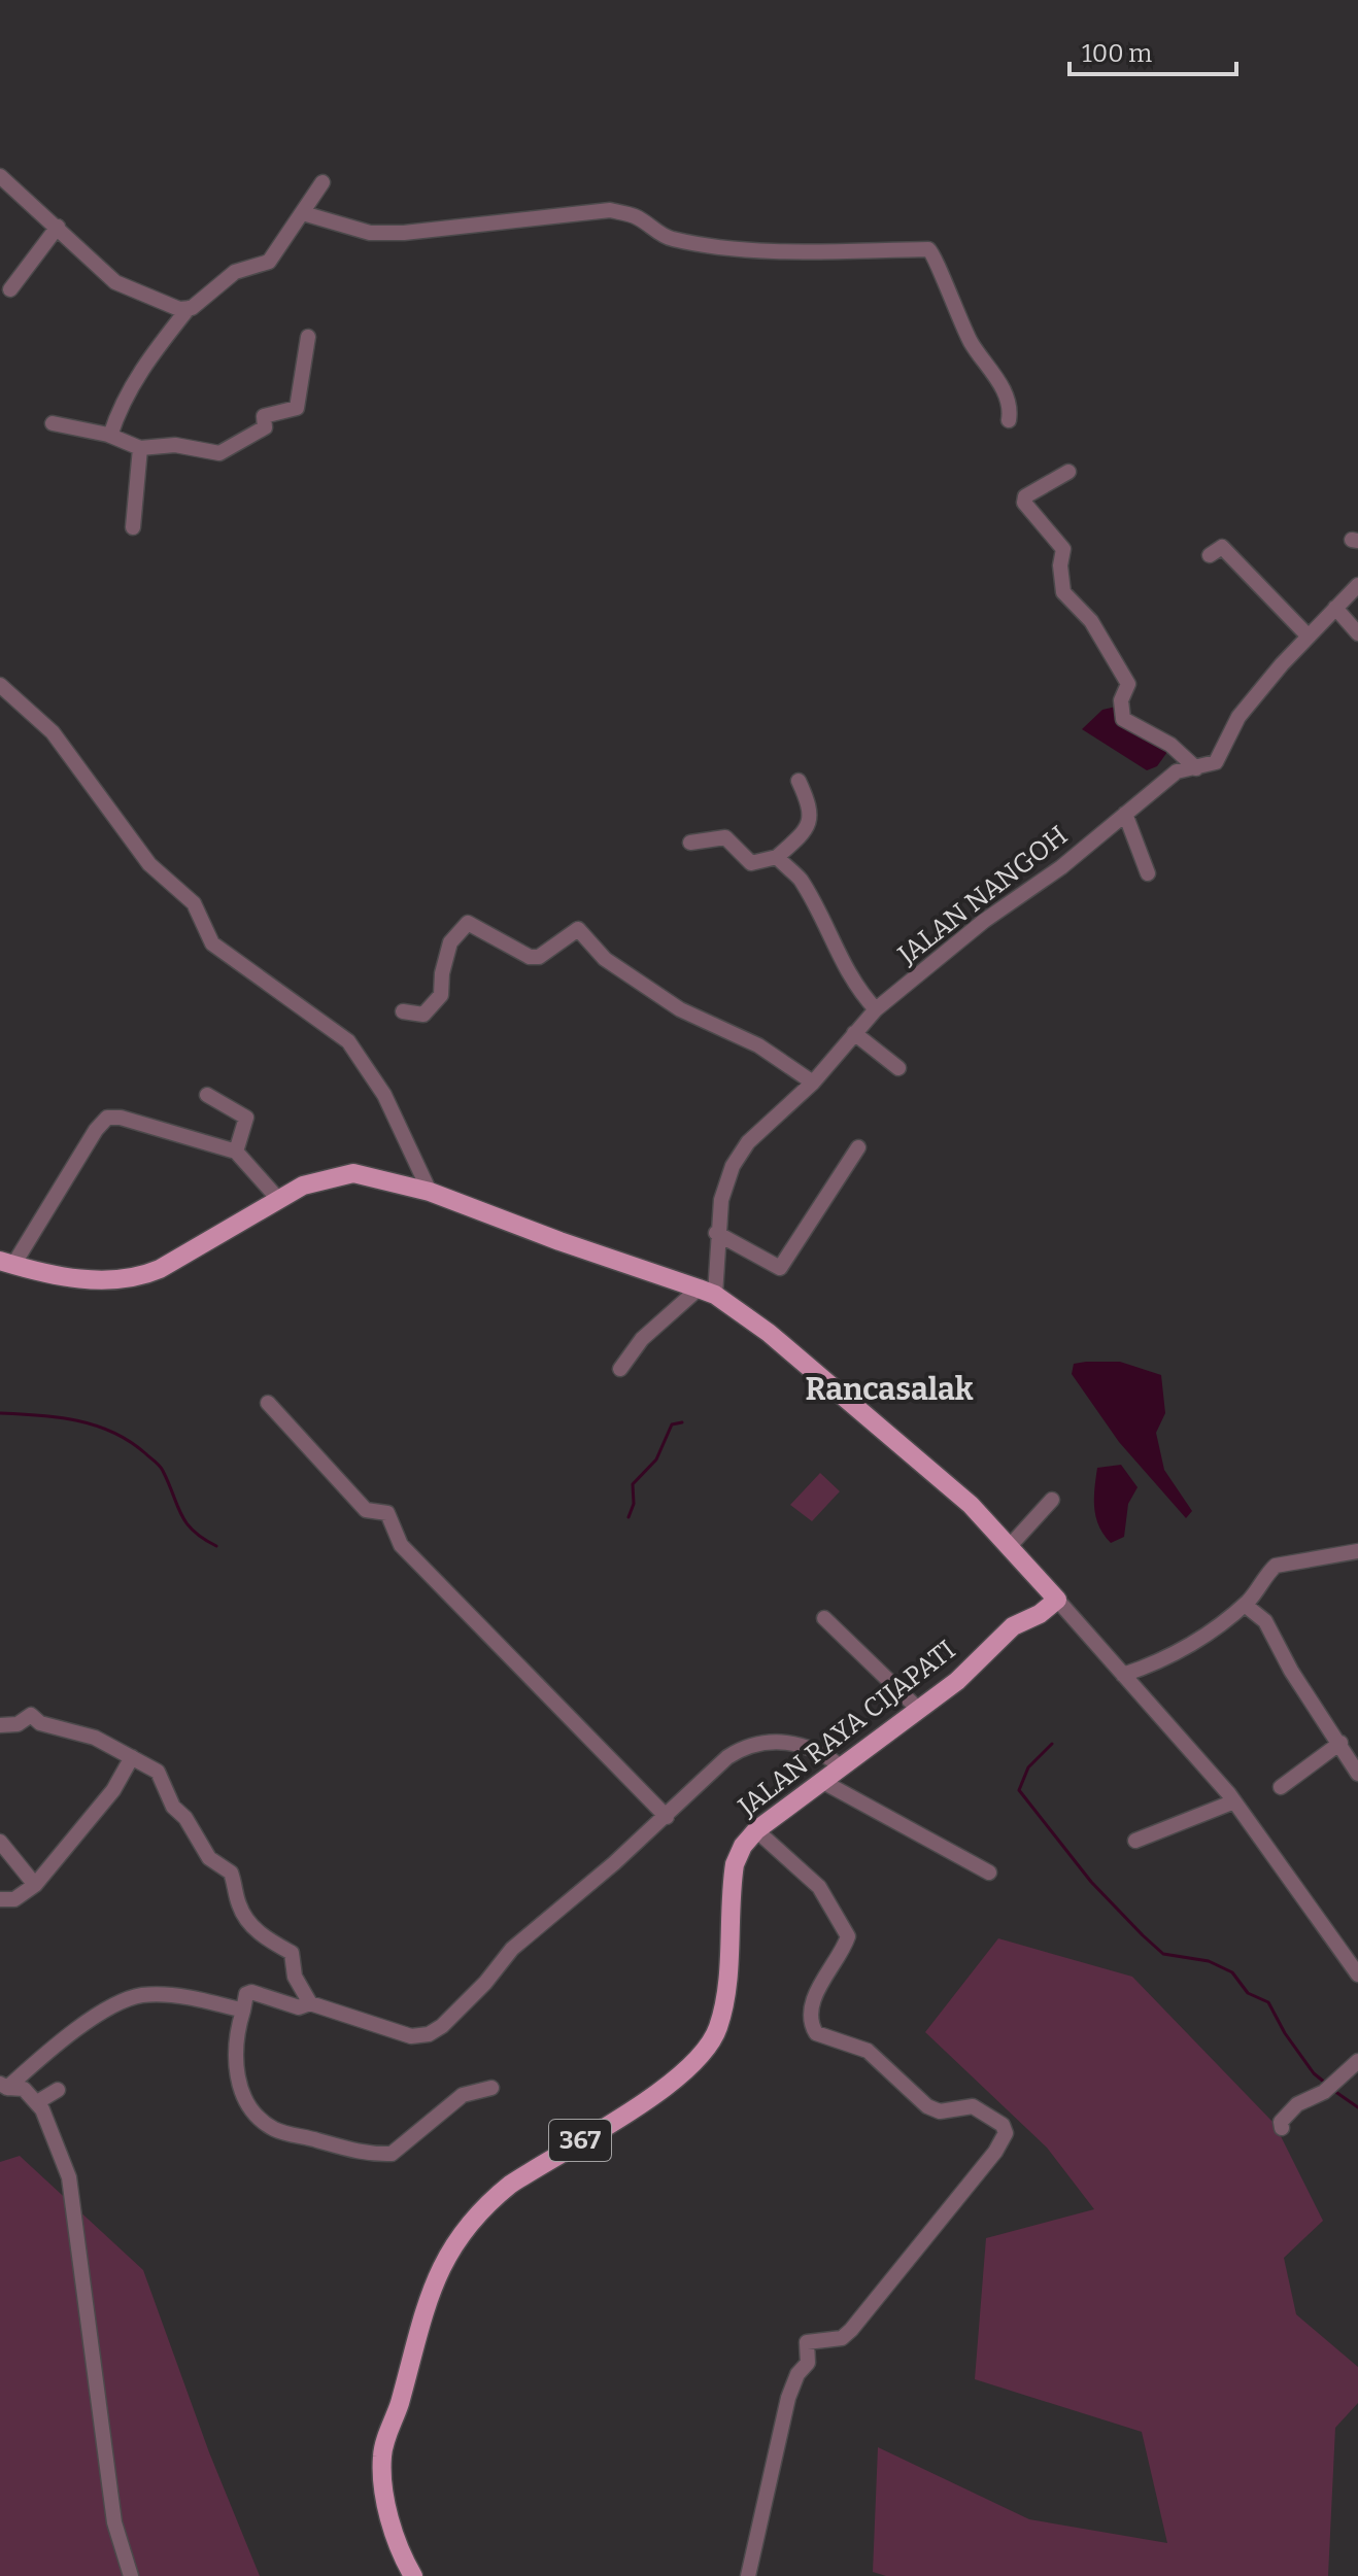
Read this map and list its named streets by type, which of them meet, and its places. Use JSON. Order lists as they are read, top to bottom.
{
  "streets": {
    "main road": ["JALAN RAYA CIJAPATI", "367"],
    "street": ["JALAN NANGOH"]
  },
  "districts": ["Rancasalak"],
  "scale_bar": "100 m"
}
